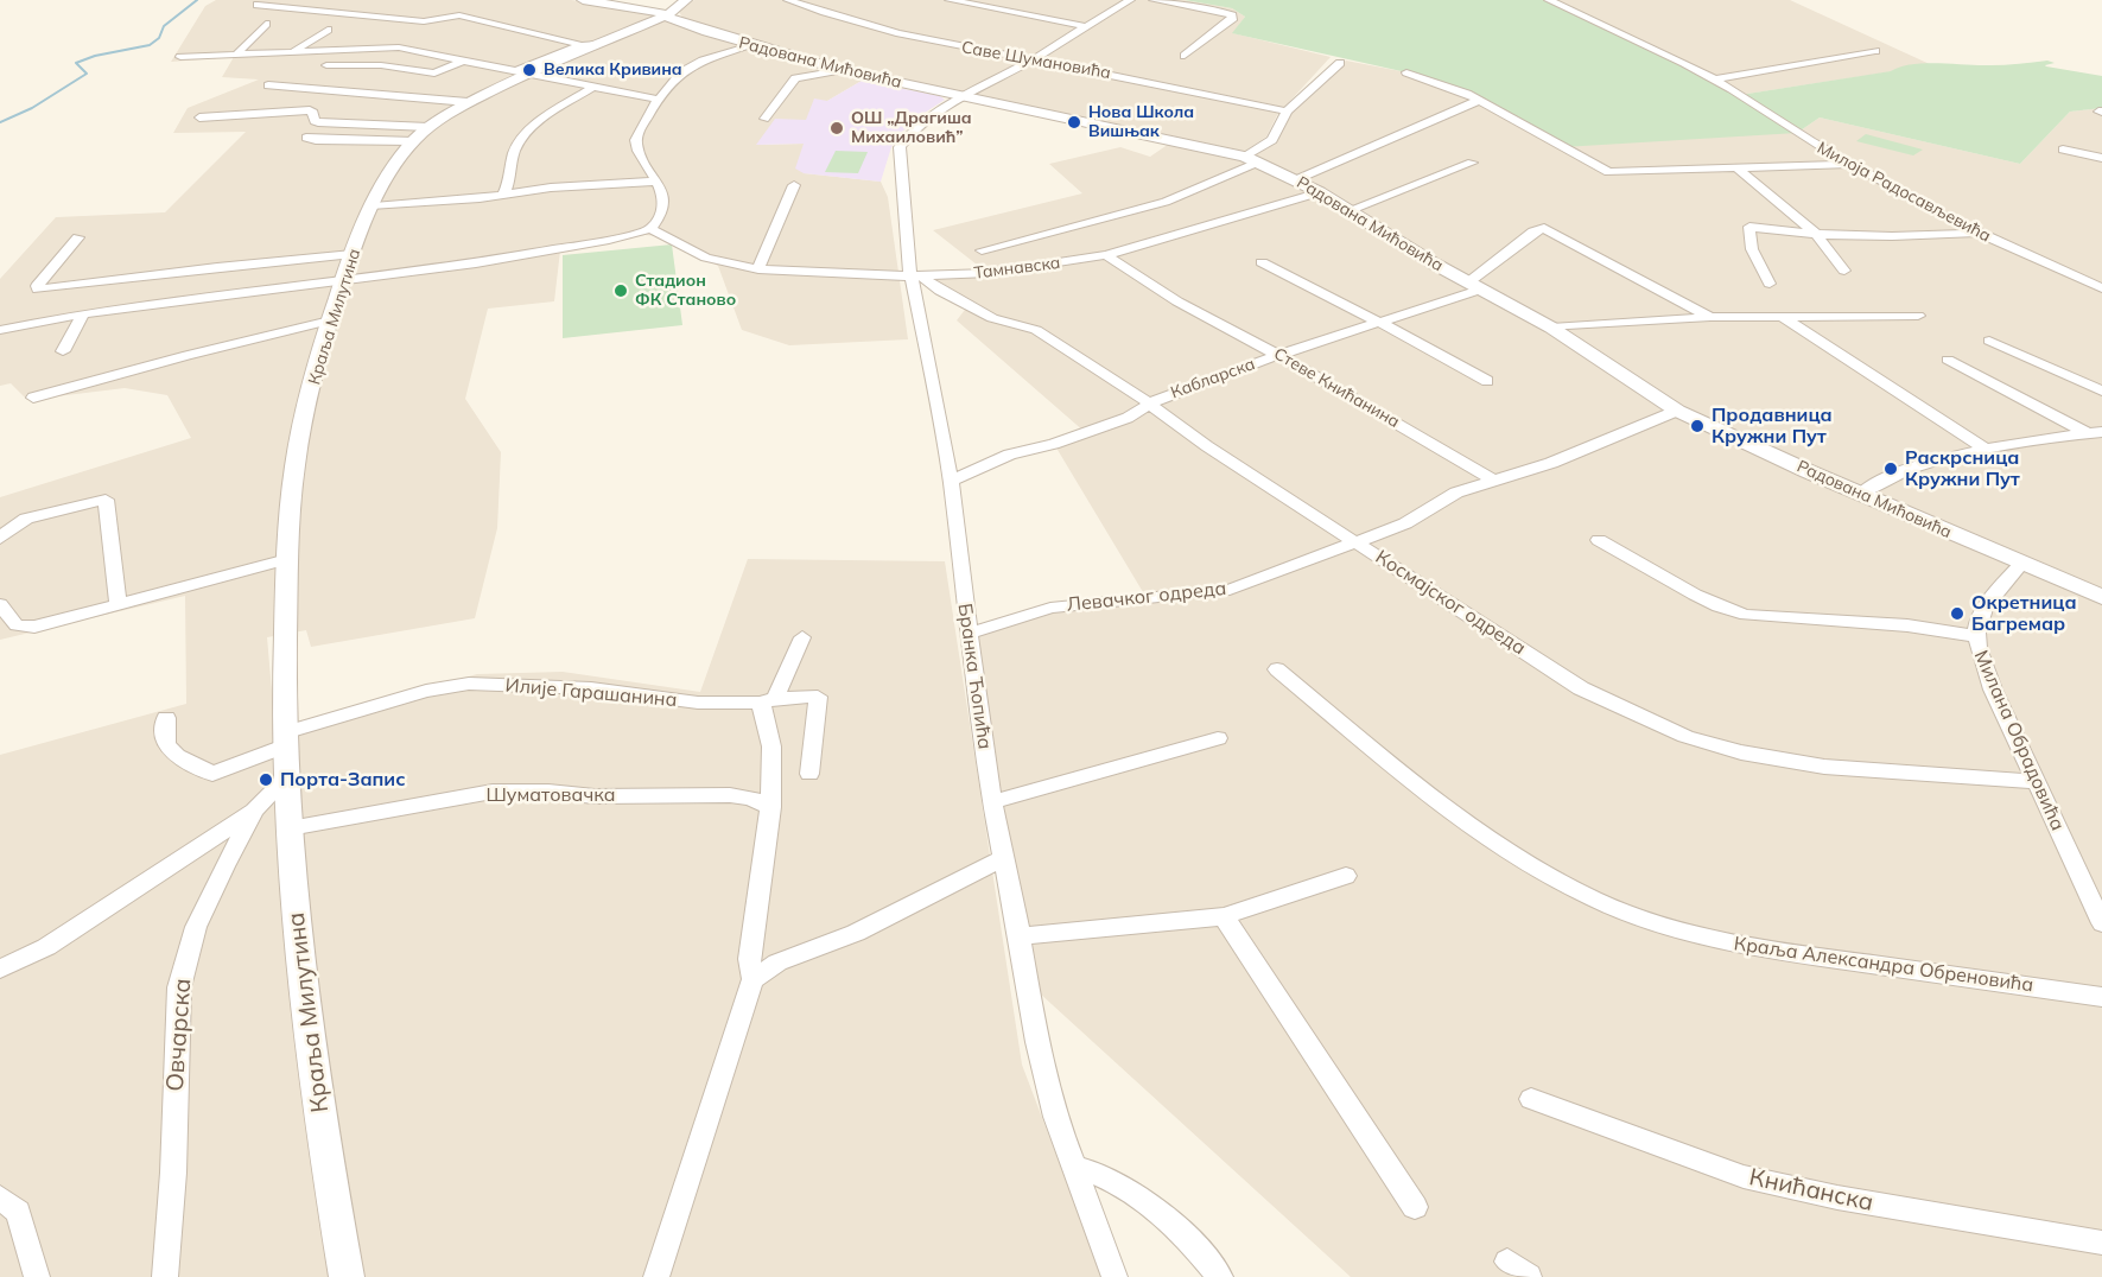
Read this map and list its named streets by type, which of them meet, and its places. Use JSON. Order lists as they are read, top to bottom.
{
  "streets": {
    "street": [
      "Саве Шумановића",
      "Радована Мићовића",
      "Милоја Радосављевића",
      "Тамнавска",
      "Краља Милутина",
      "Кабларска",
      "Стеве Книћанина",
      "Левачког одреда",
      "Космајског одреда",
      "Бранка Ћопића",
      "Илије Гарашанина",
      "Милана Обрадовића",
      "Шуматовачка",
      "Краља Александра Обреновића",
      "Овчарска",
      "Книћанска"
    ]
  },
  "crossings": [
    ["Радована Мићовића", "Тамнавска"],
    ["Радована Мићовића", "Краља Милутина"],
    ["Радована Мићовића", "Кабларска"],
    ["Радована Мићовића", "Левачког одреда"],
    ["Радована Мићовића", "Бранка Ћопића"],
    ["Радована Мићовића", "Милана Обрадовића"],
    ["Тамнавска", "Стеве Книћанина"],
    ["Тамнавска", "Космајског одреда"],
    ["Тамнавска", "Бранка Ћопића"],
    ["Краља Милутина", "Илије Гарашанина"],
    ["Краља Милутина", "Шуматовачка"],
    ["Краља Милутина", "Овчарска"],
    ["Кабларска", "Стеве Книћанина"],
    ["Кабларска", "Космајског одреда"],
    ["Кабларска", "Бранка Ћопића"],
    ["Стеве Книћанина", "Левачког одреда"],
    ["Левачког одреда", "Космајског одреда"],
    ["Левачког одреда", "Бранка Ћопића"],
    ["Космајског одреда", "Бранка Ћопића"],
    ["Космајског одреда", "Милана Обрадовића"]
  ],
  "places": [
    "Велика Кривина",
    "Нова Школа Вишњак",
    "ОШ „Драгиша Михаиловић”",
    "Стадион ФК Станово",
    "Продавница Кружни Пут",
    "Раскрсница Кружни Пут",
    "Окретница Багремар",
    "Порта-Запис"
  ]
}
